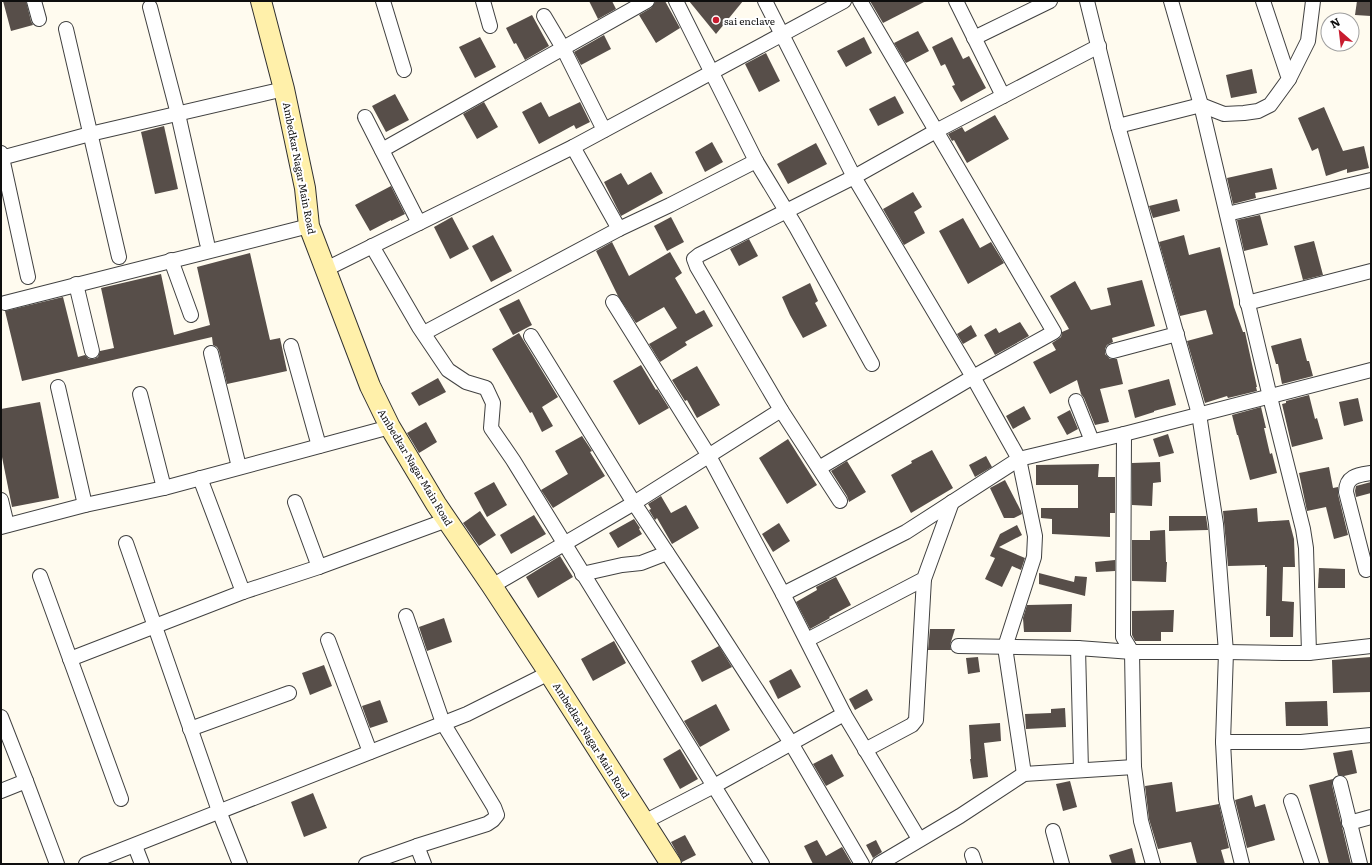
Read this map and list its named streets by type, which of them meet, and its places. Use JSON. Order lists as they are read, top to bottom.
{
  "streets": {
    "street": ["Ambedkar Nagar Main Road"]
  },
  "places": ["sai enclave"],
  "north": "top left"
}
